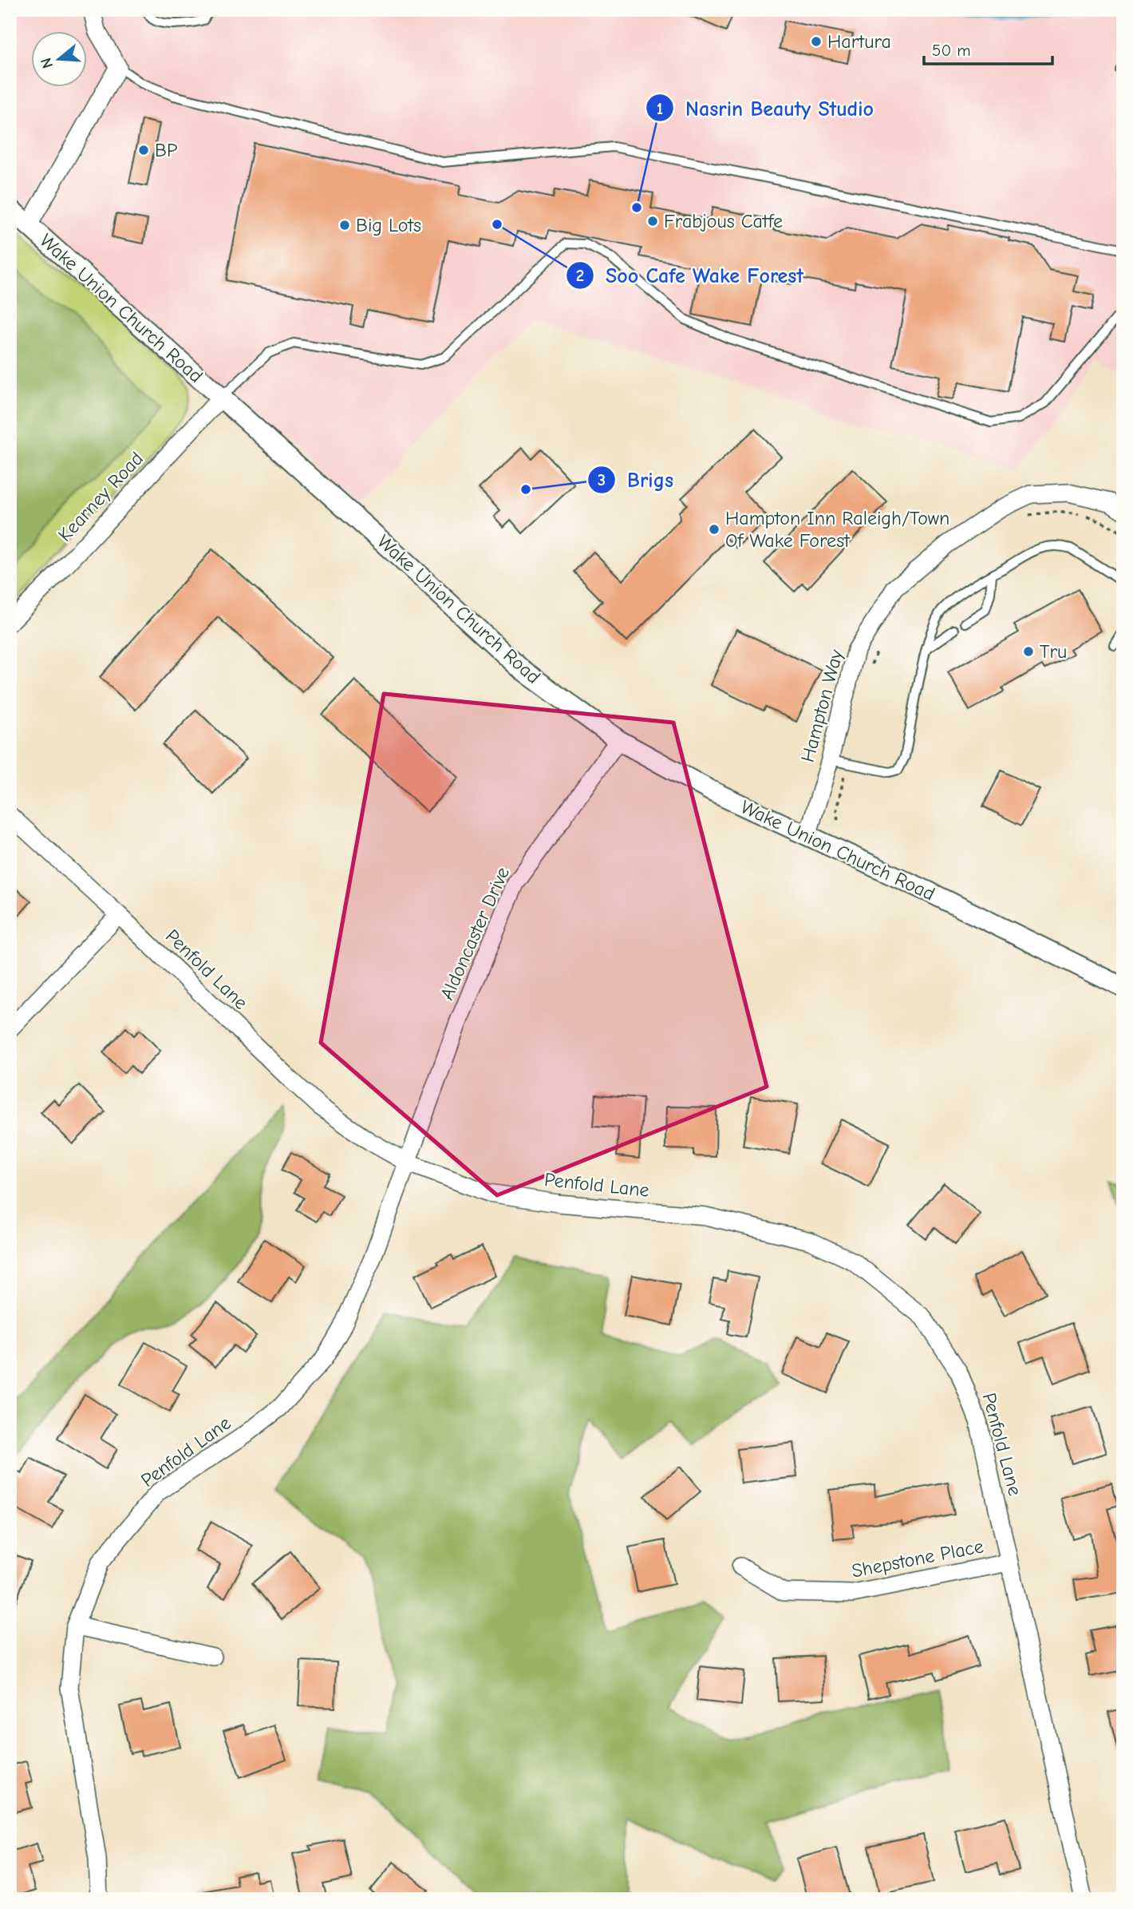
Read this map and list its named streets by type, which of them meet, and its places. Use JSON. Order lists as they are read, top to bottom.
{
  "streets": {
    "street": [
      "Wake Union Church Road",
      "Kearney Road",
      "Hampton Way",
      "Aldoncaster Drive",
      "Penfold Lane",
      "Shepstone Place"
    ]
  },
  "crossings": [
    ["Wake Union Church Road", "Kearney Road"],
    ["Wake Union Church Road", "Hampton Way"],
    ["Wake Union Church Road", "Aldoncaster Drive"],
    ["Aldoncaster Drive", "Penfold Lane"],
    ["Penfold Lane", "Shepstone Place"]
  ],
  "places": [
    "Hartura",
    "BP",
    "Nasrin Beauty Studio",
    "Frabjous Catfe",
    "Soo Cafe Wake Forest",
    "Big Lots",
    "Brigs",
    "Hampton Inn Raleigh/Town Of Wake Forest",
    "Tru"
  ],
  "scale_bar": "50 m",
  "north": "left"
}
